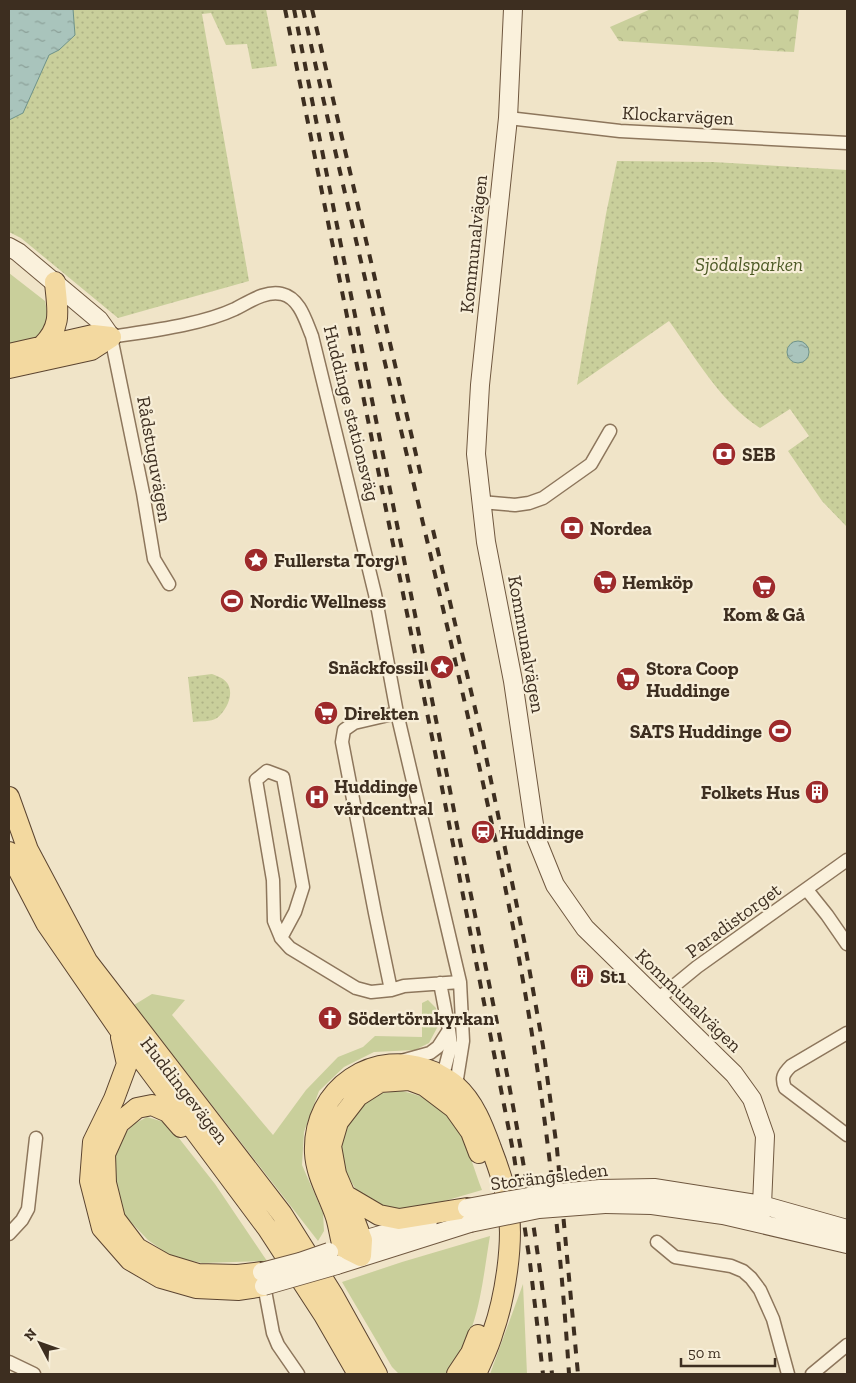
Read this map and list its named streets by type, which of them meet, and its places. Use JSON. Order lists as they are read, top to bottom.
{
  "streets": {
    "main road": ["Huddingevägen"],
    "street": [
      "Klockarvägen",
      "Kommunalvägen",
      "Huddinge stationsväg",
      "Rådstuguvägen",
      "Paradistorget",
      "Storängsleden"
    ]
  },
  "crossings": [
    ["Klockarvägen", "Kommunalvägen"],
    ["Kommunalvägen", "Paradistorget"],
    ["Kommunalvägen", "Storängsleden"],
    ["Huddinge stationsväg", "Rådstuguvägen"]
  ],
  "parks": ["Sjödalsparken"],
  "places": {
    "bank": ["SEB", "Nordea"],
    "place": ["Fullersta Torg", "Snäckfossil"],
    "supermarket": [
      "Hemköp",
      "Kom & Gå",
      "Stora Coop Huddinge",
      "Direkten"
    ],
    "sports": ["Nordic Wellness", "SATS Huddinge"],
    "building": ["Folkets Hus", "St1"],
    "hospital": ["Huddinge vårdcentral"],
    "station": ["Huddinge"],
    "church": ["Södertörnkyrkan"]
  },
  "scale_bar": "50 m",
  "north": "top left"
}
